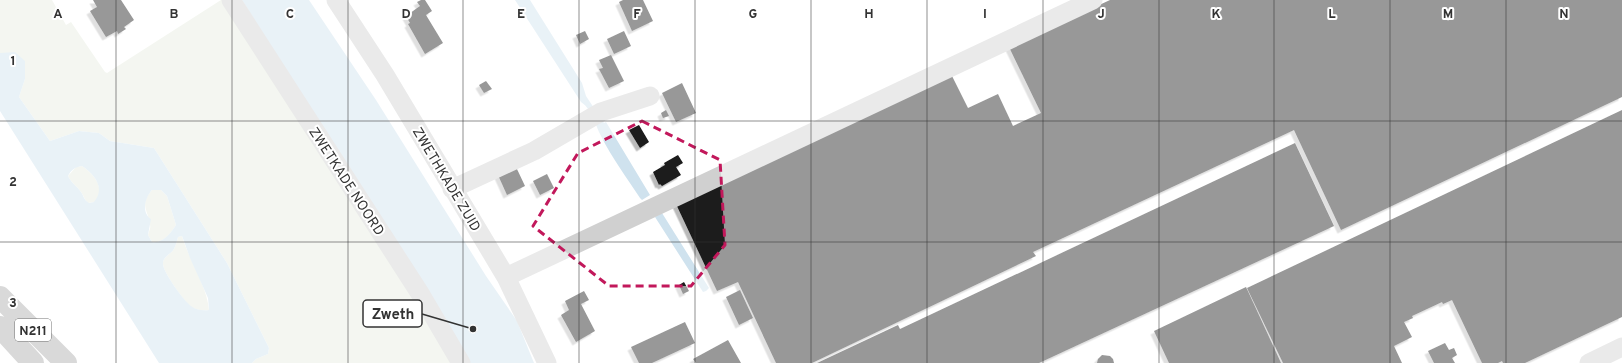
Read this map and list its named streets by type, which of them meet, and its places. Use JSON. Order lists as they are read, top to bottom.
{
  "streets": {
    "main road": ["N211"],
    "street": ["ZWETHKADE ZUID", "ZWETKADE NOORD"]
  },
  "places": ["Zweth"],
  "grid": {
    "columns": [
      "A",
      "B",
      "C",
      "D",
      "E",
      "F",
      "G",
      "H",
      "I",
      "J",
      "K",
      "L",
      "M",
      "N"
    ],
    "rows": ["1", "2", "3"]
  }
}
